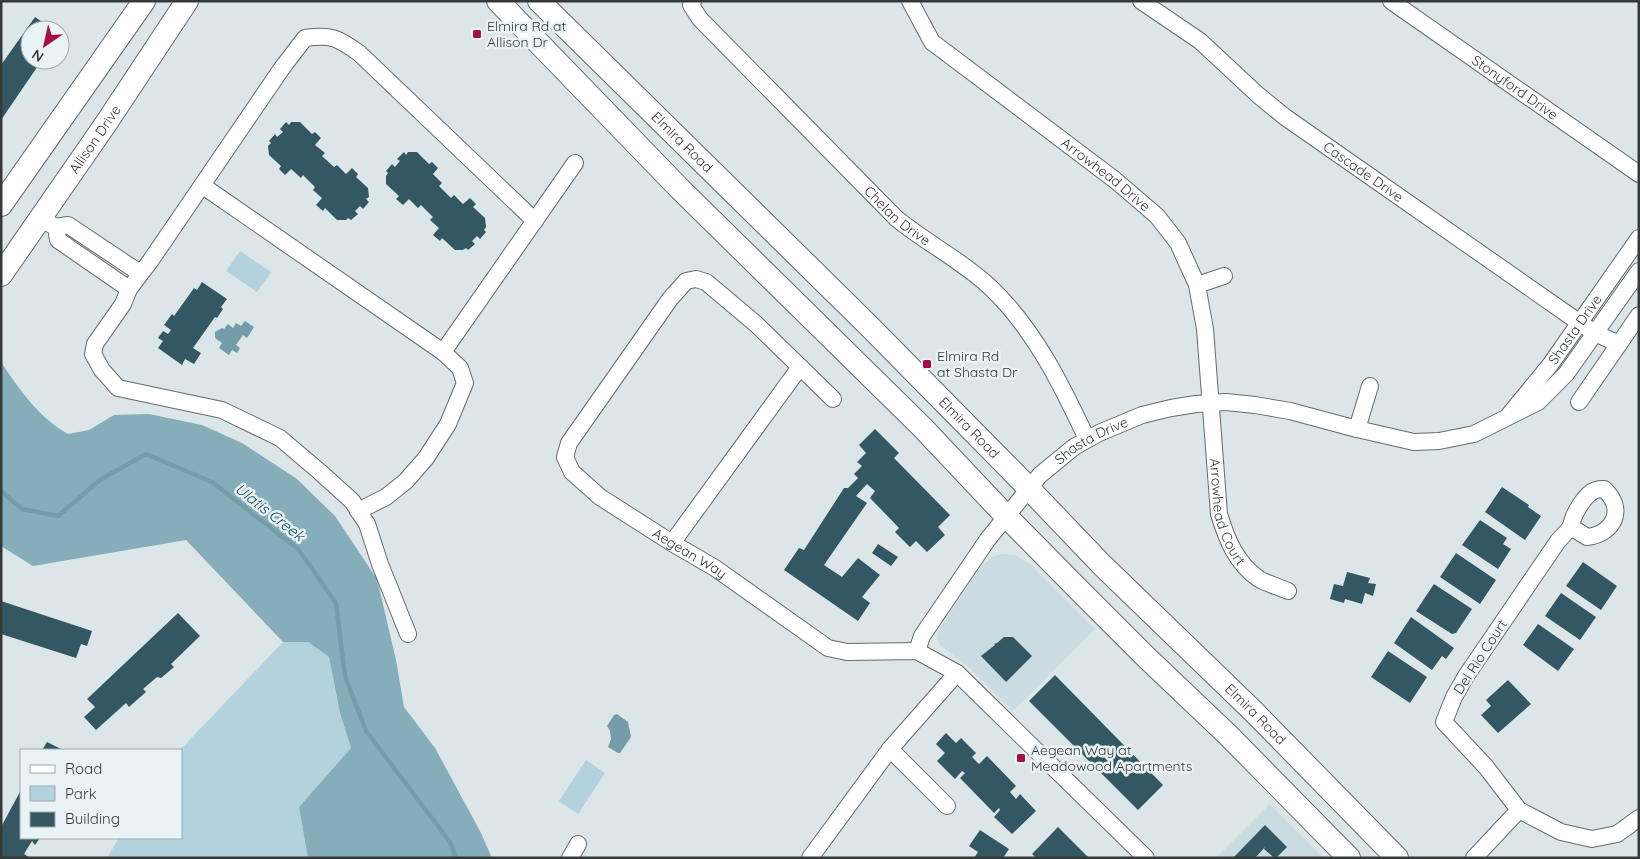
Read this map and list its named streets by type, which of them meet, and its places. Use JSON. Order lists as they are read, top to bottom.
{
  "streets": {
    "main road": ["Allison Drive", "Elmira Road"],
    "street": [
      "Stonyford Drive",
      "Cascade Drive",
      "Arrowhead Drive",
      "Chelan Drive",
      "Shasta Drive",
      "Arrowhead Court",
      "Aegean Way",
      "Del Rio Court"
    ]
  },
  "crossings": [
    ["Elmira Road", "Shasta Drive"],
    ["Cascade Drive", "Shasta Drive"],
    ["Arrowhead Drive", "Shasta Drive"],
    ["Arrowhead Drive", "Arrowhead Court"],
    ["Chelan Drive", "Shasta Drive"],
    ["Shasta Drive", "Arrowhead Court"],
    ["Shasta Drive", "Aegean Way"]
  ],
  "water": ["Ulatis Creek"],
  "places": {
    "transit": ["Elmira Rd at Allison Dr", "Elmira Rd at Shasta Dr", "Aegean Way at Meadowood Apartments"]
  },
  "legend": ["Road", "Park", "Building"],
  "north": "bottom left"
}
